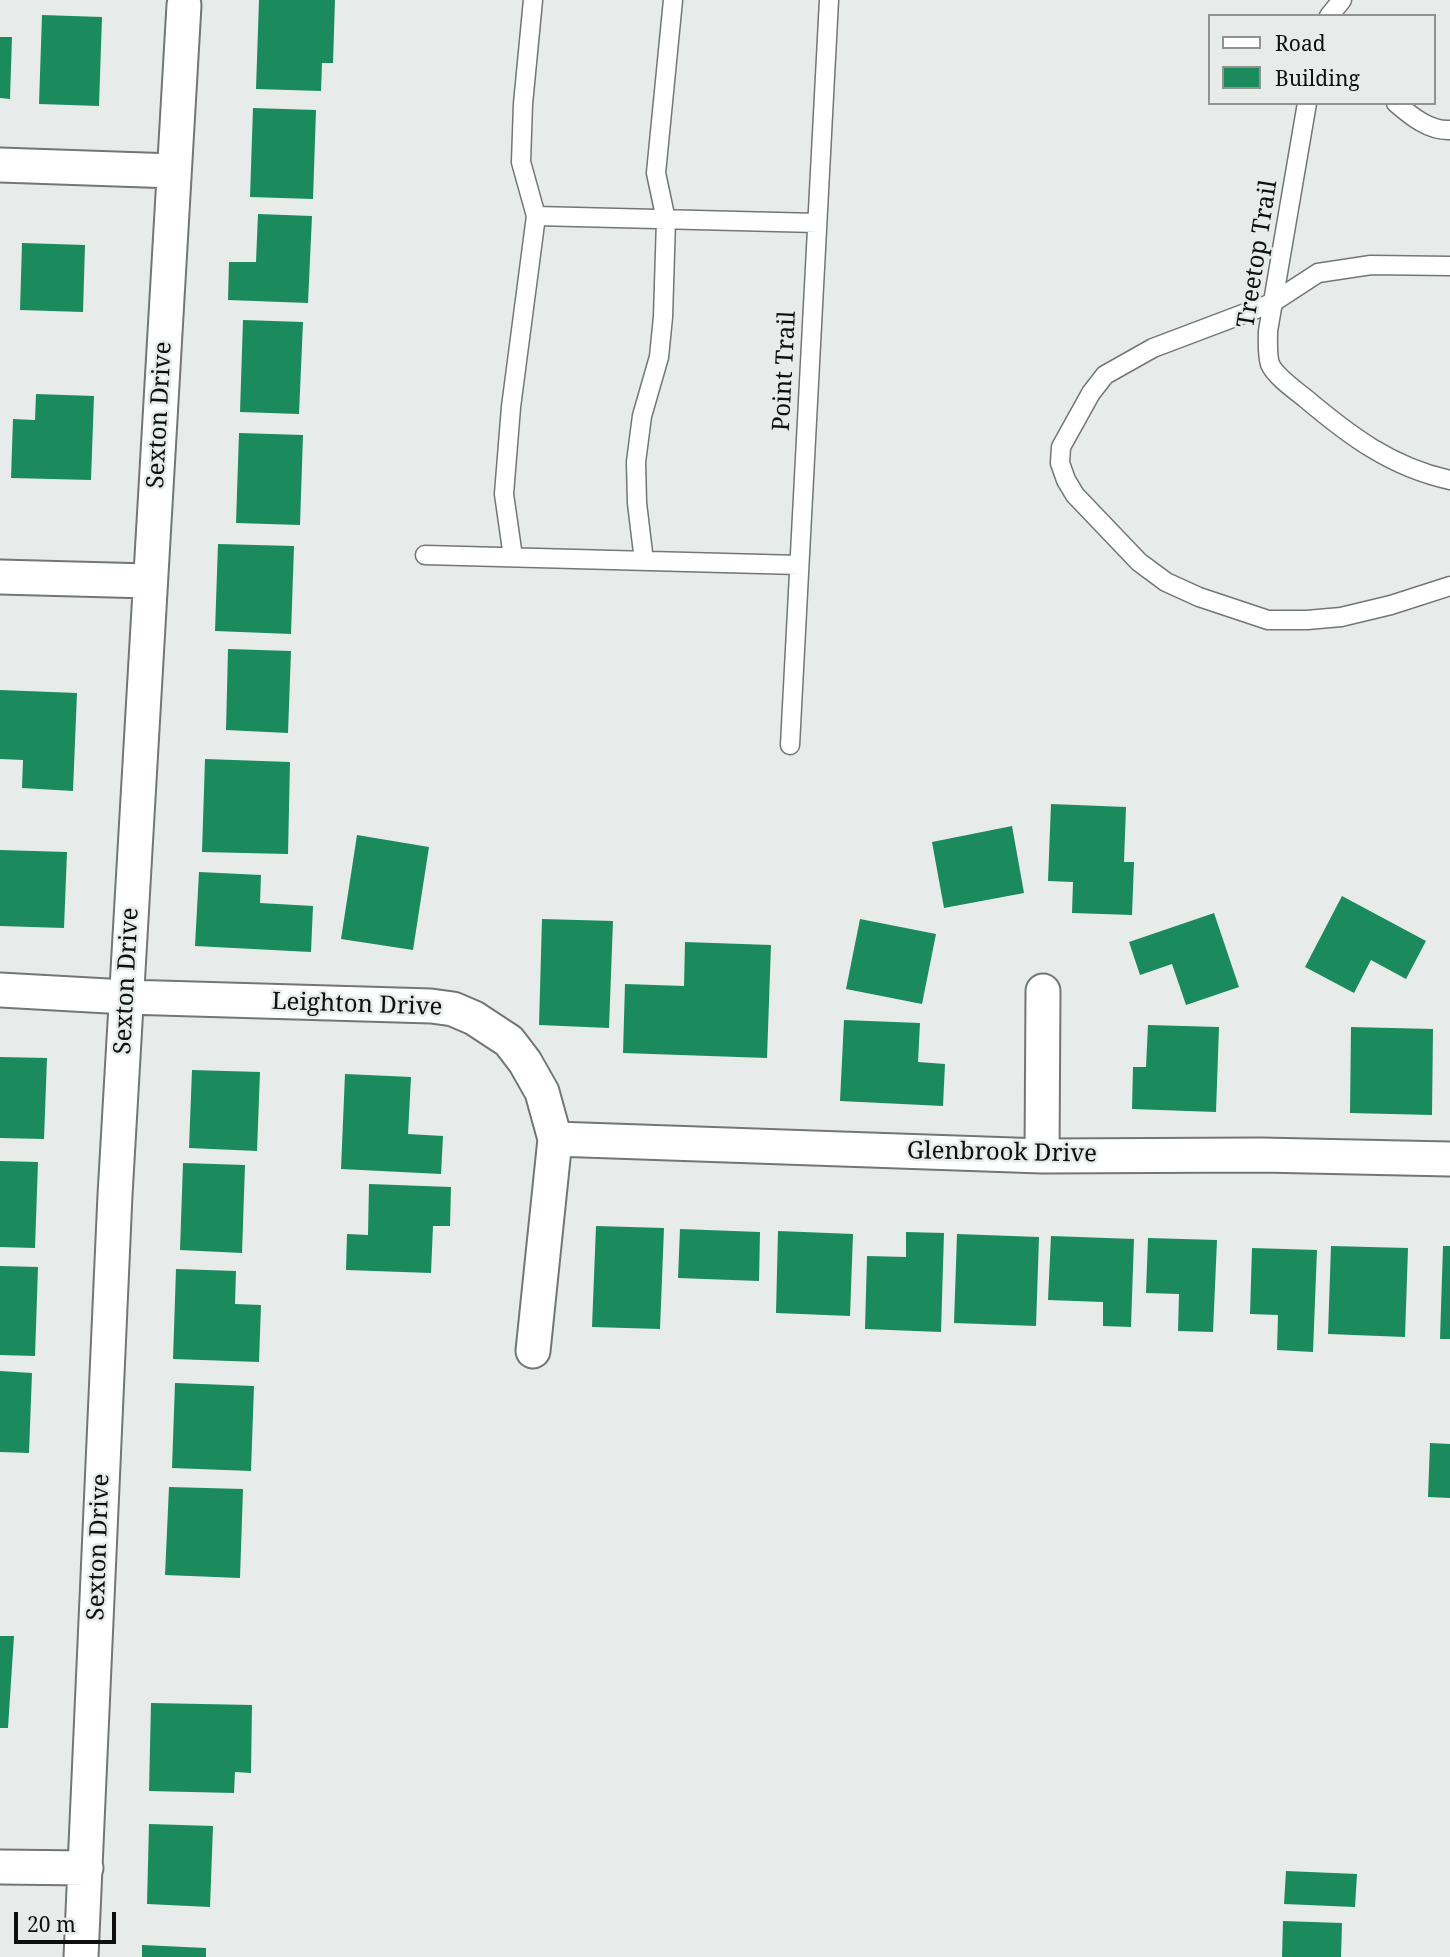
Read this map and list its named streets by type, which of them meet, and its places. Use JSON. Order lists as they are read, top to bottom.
{
  "streets": {
    "street": ["Sexton Drive", "Leighton Drive", "Glenbrook Drive"],
    "lane": ["Treetop Trail", "Point Trail"]
  },
  "crossings": [
    ["Sexton Drive", "Leighton Drive"],
    ["Leighton Drive", "Glenbrook Drive"]
  ],
  "legend": ["Road", "Building"],
  "scale_bar": "20 m"
}
